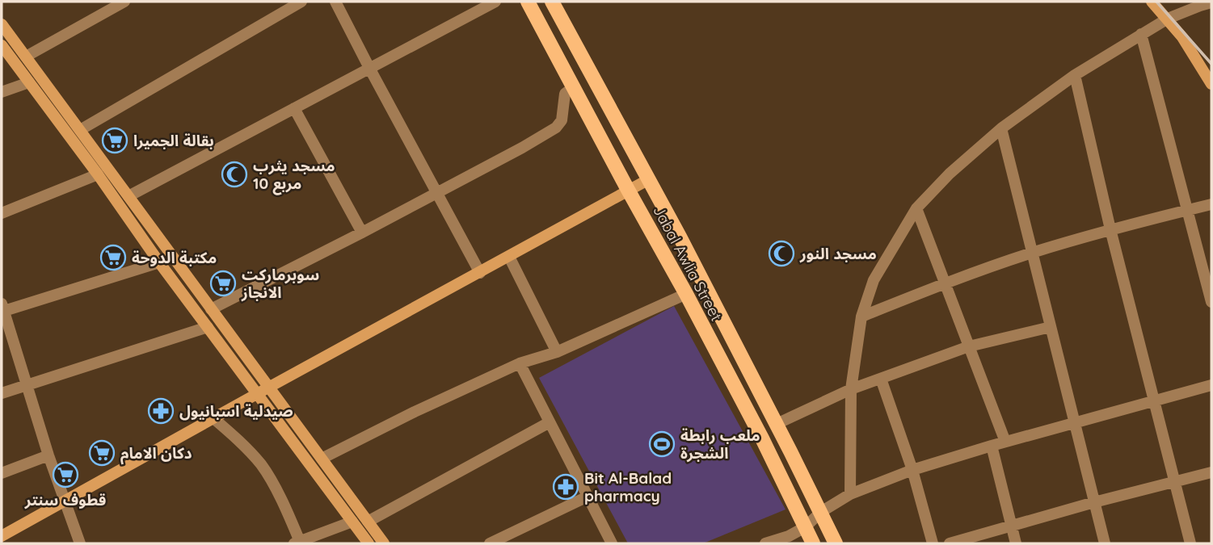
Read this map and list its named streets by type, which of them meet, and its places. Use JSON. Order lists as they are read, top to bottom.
{
  "streets": {
    "main road": ["Jabal Awlia Street"]
  },
  "places": {
    "supermarket": [
      "بقالة الجميرا",
      "مكتبة الدوحة",
      "سوبرماركت الانجاز",
      "دكان الامام",
      "قطوف سنتر"
    ],
    "mosque": ["مسجد يثرب مربع 10", "مسجد النور"],
    "pharmacy": ["صيدلية اسبانيول", "Bit Al-Balad pharmacy"],
    "sports": ["ملعب رابطة الشجرة"]
  }
}
